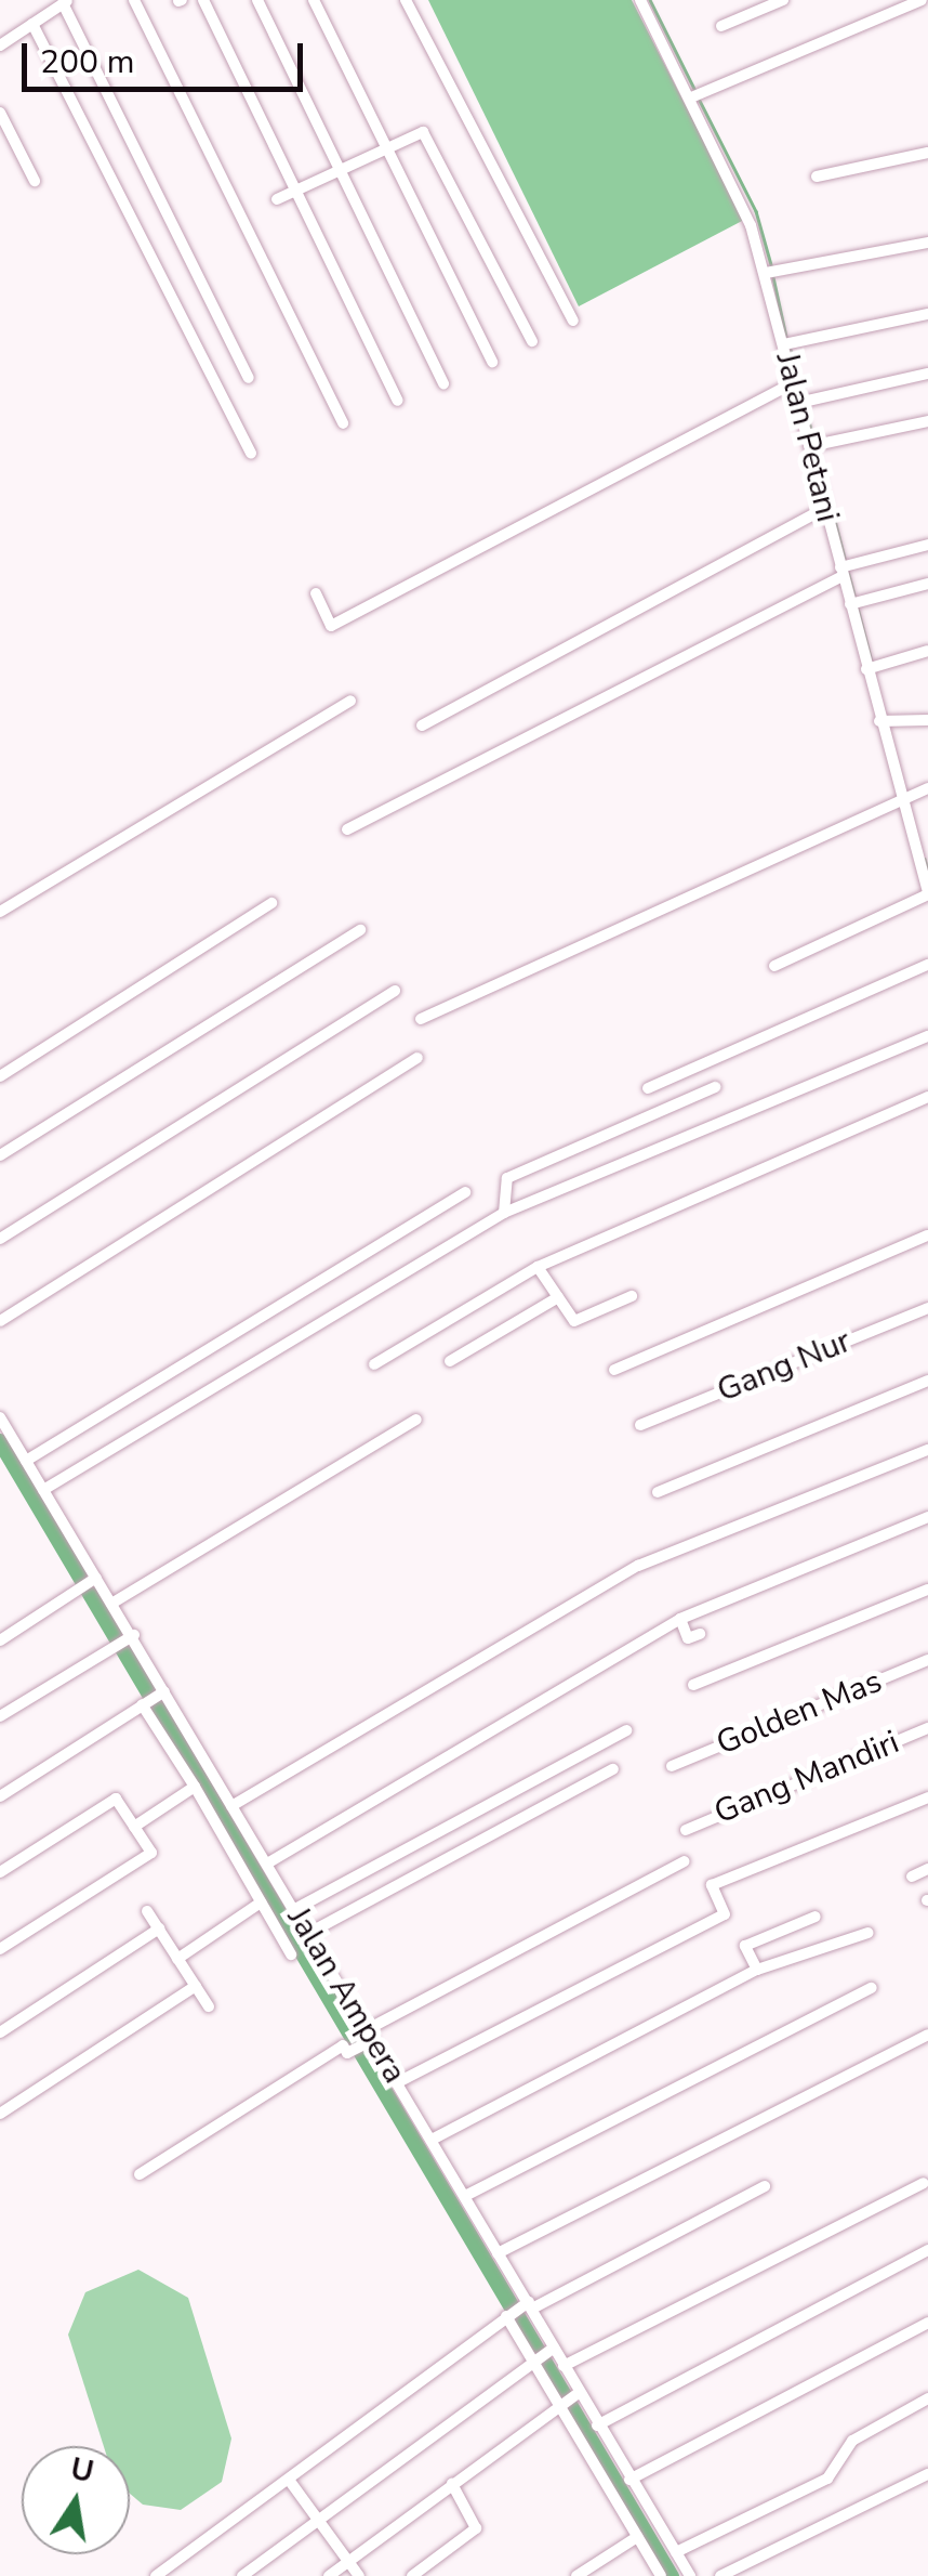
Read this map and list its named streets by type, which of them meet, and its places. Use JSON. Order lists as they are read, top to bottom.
{
  "streets": {
    "street": [
      "Jalan Petani",
      "Gang Nur",
      "Golden Mas",
      "Gang Mandiri",
      "Jalan Ampera"
    ]
  },
  "scale_bar": "200 m",
  "north": "top"
}
